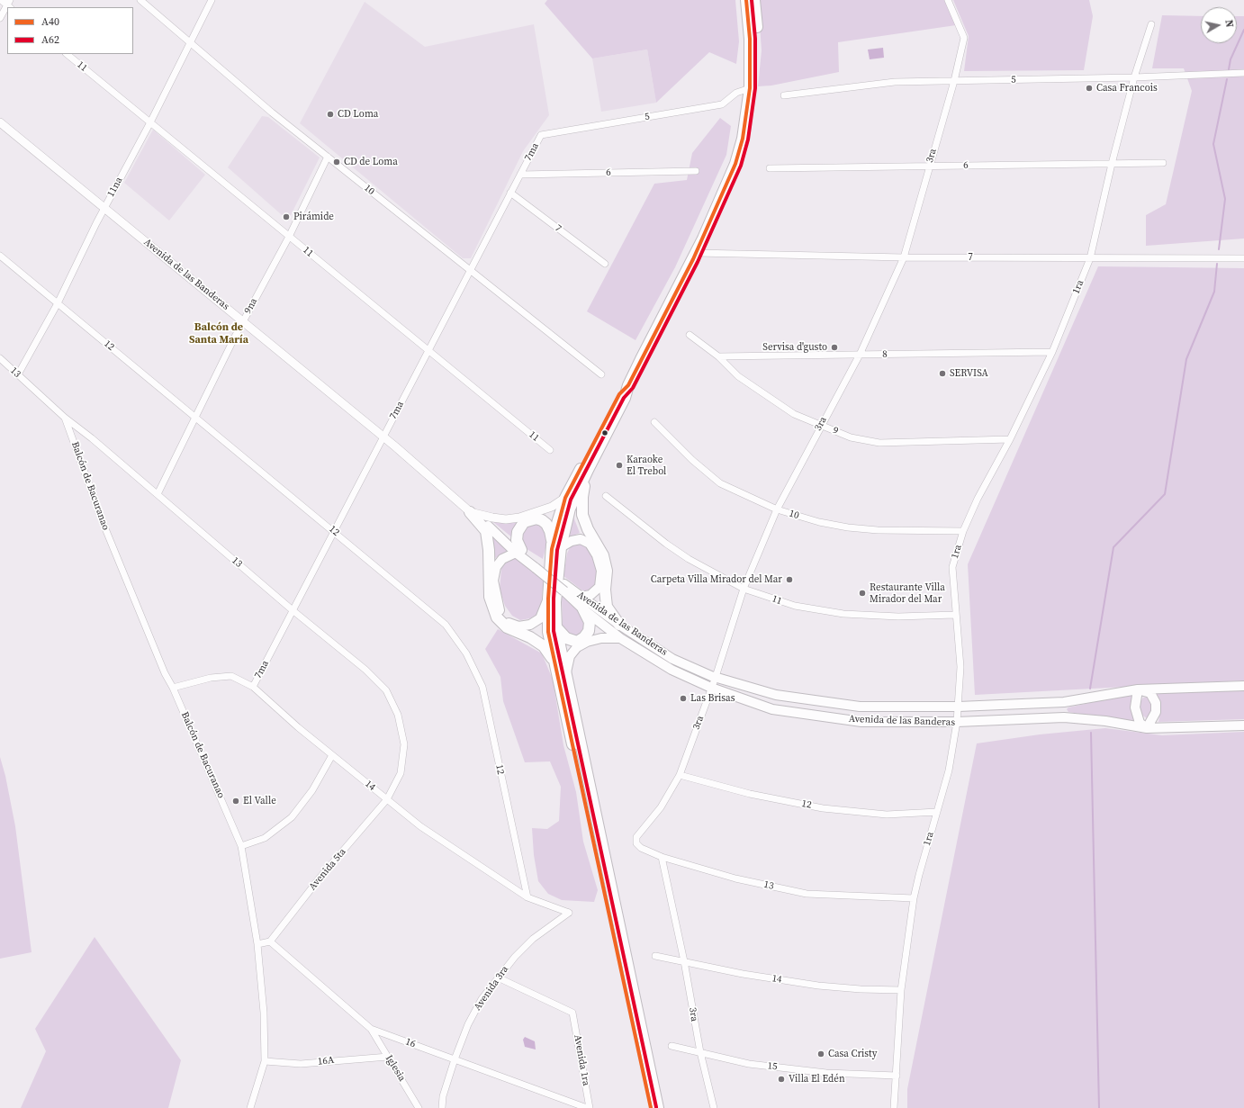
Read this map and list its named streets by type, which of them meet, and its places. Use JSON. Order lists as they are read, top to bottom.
{
  "streets": {
    "main road": ["Avenida de las Banderas"],
    "street": [
      "11",
      "5",
      "7ma",
      "3ra",
      "6",
      "11na",
      "10",
      "7",
      "1ra",
      "9na",
      "12",
      "8",
      "13",
      "9",
      "Balcón de Bacuranao",
      "14",
      "Avenida 5ta",
      "Avenida 3ra",
      "16",
      "Avenida 1ra",
      "16A",
      "15",
      "Iglesia"
    ]
  },
  "crossings": [
    ["11", "7ma"],
    ["11", "3ra"],
    ["11", "11na"],
    ["11", "1ra"],
    ["11", "9na"],
    ["5", "7ma"],
    ["5", "3ra"],
    ["5", "1ra"],
    ["7ma", "6"],
    ["7ma", "10"],
    ["7ma", "7"],
    ["7ma", "Avenida de las Banderas"],
    ["7ma", "12"],
    ["7ma", "13"],
    ["7ma", "14"],
    ["3ra", "6"],
    ["3ra", "10"],
    ["3ra", "7"],
    ["3ra", "Avenida de las Banderas"],
    ["3ra", "12"],
    ["3ra", "8"],
    ["3ra", "13"],
    ["3ra", "9"],
    ["3ra", "14"],
    ["3ra", "15"],
    ["6", "1ra"],
    ["11na", "10"],
    ["11na", "Avenida de las Banderas"],
    ["11na", "12"],
    ["11na", "13"],
    ["10", "1ra"],
    ["10", "9na"],
    ["7", "1ra"],
    ["Avenida de las Banderas", "1ra"],
    ["Avenida de las Banderas", "9na"],
    ["1ra", "12"],
    ["1ra", "8"],
    ["1ra", "13"],
    ["1ra", "9"],
    ["1ra", "14"],
    ["1ra", "15"],
    ["9na", "12"],
    ["9na", "13"],
    ["12", "14"],
    ["8", "9"],
    ["13", "Balcón de Bacuranao"],
    ["13", "14"],
    ["13", "Avenida 5ta"],
    ["Balcón de Bacuranao", "14"],
    ["Balcón de Bacuranao", "16A"],
    ["14", "Avenida 5ta"],
    ["14", "Avenida 3ra"],
    ["Avenida 5ta", "16"],
    ["Avenida 3ra", "16"],
    ["Avenida 3ra", "Avenida 1ra"],
    ["16", "Avenida 1ra"],
    ["16", "Iglesia"],
    ["16A", "Iglesia"]
  ],
  "districts": ["Balcón de Santa María"],
  "places": [
    "Casa Francois",
    "CD Loma",
    "CD de Loma",
    "Pirámide",
    "Servisa d'gusto",
    "SERVISA",
    "Karaoke El Trebol",
    "Carpeta Villa Mirador del Mar",
    "Restaurante Villa Mirador del Mar",
    "Las Brisas",
    "El Valle",
    "Casa Cristy",
    "Villa El Edén"
  ],
  "lines": ["transit line A40", "transit line A62"],
  "legend": ["A40", "A62"],
  "north": "right"
}
